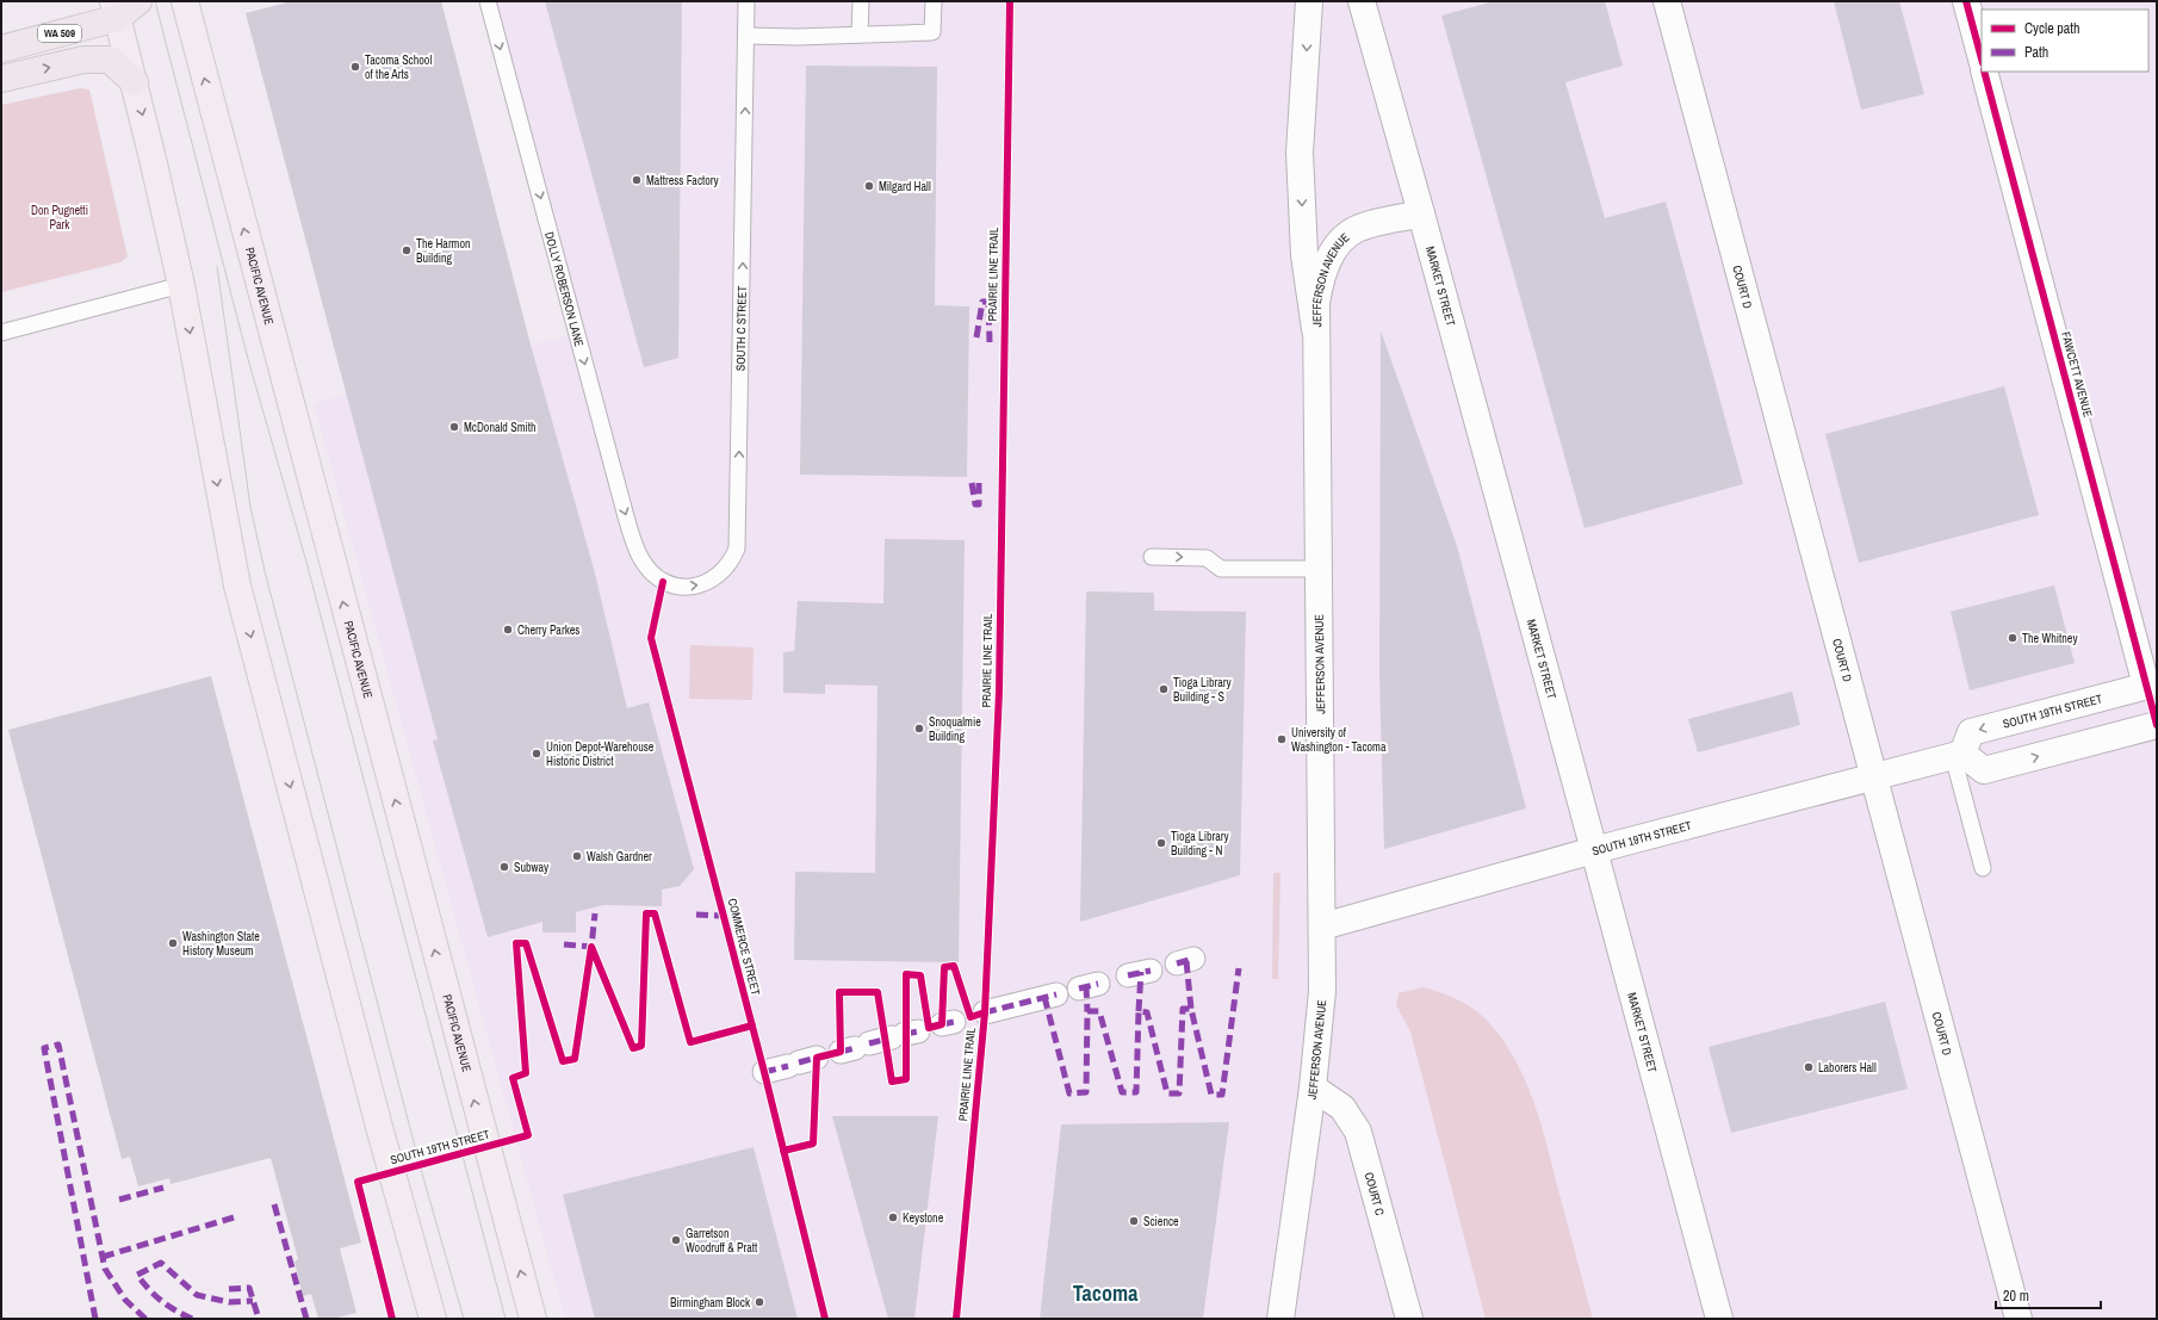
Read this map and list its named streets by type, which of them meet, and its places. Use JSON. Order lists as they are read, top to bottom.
{
  "streets": {
    "highway": ["WA 509"],
    "main road": ["PACIFIC AVENUE"],
    "street": [
      "JEFFERSON AVENUE",
      "MARKET STREET",
      "COURT D",
      "FAWCETT AVENUE",
      "SOUTH 19TH STREET",
      "COURT C"
    ],
    "lane": ["DOLLY ROBERSON LANE", "SOUTH C STREET"],
    "cycle path": ["PRAIRIE LINE TRAIL", "COMMERCE STREET"]
  },
  "crossings": [
    ["JEFFERSON AVENUE", "MARKET STREET"],
    ["JEFFERSON AVENUE", "SOUTH 19TH STREET"],
    ["JEFFERSON AVENUE", "COURT C"],
    ["MARKET STREET", "SOUTH 19TH STREET"],
    ["COURT D", "SOUTH 19TH STREET"],
    ["DOLLY ROBERSON LANE", "SOUTH C STREET"],
    ["FAWCETT AVENUE", "SOUTH 19TH STREET"]
  ],
  "one_way": ["DOLLY ROBERSON LANE", "SOUTH C STREET"],
  "districts": ["Tacoma"],
  "parks": ["Don Pugnetti Park"],
  "places": [
    "Tacoma School of the Arts",
    "Mattress Factory",
    "Milgard Hall",
    "The Harmon Building",
    "McDonald Smith",
    "Cherry Parkes",
    "The Whitney",
    "Tioga Library Building - S",
    "Snoqualmie Building",
    "University of Washington - Tacoma",
    "Union Depot-Warehouse Historic District",
    "Tioga Library Building - N",
    "Walsh Gardner",
    "Subway",
    "Washington State History Museum",
    "Laborers Hall",
    "Keystone",
    "Science",
    "Garretson Woodruff & Pratt",
    "Birmingham Block"
  ],
  "legend": ["Cycle path", "Path"],
  "scale_bar": "20 m"
}
